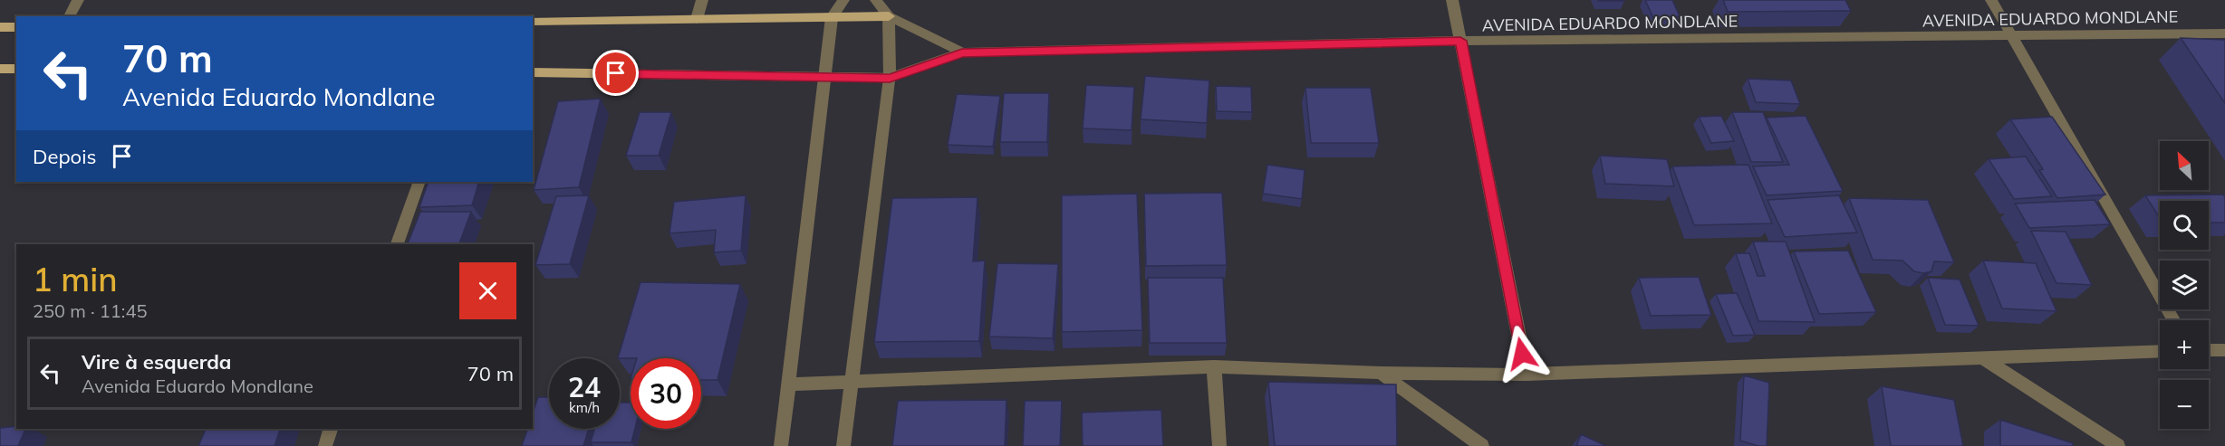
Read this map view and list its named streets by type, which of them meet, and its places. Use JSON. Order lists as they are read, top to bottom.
{
  "streets": {
    "main road": ["AVENIDA EDUARDO MONDLANE"]
  },
  "north": "top left",
  "page": {
    "turn": ["70 m", "Avenida Eduardo Mondlane"],
    "then": "Depois",
    "map_buttons": ["+", "−"],
    "heading": ["1 min", "250 m · 11:45"],
    "list": [
      {
        "name": "Vire à esquerda",
        "note": "Avenida Eduardo Mondlane",
        "value": "70 m"
      }
    ],
    "speed": "24 km/h",
    "limit": "30"
  }
}
